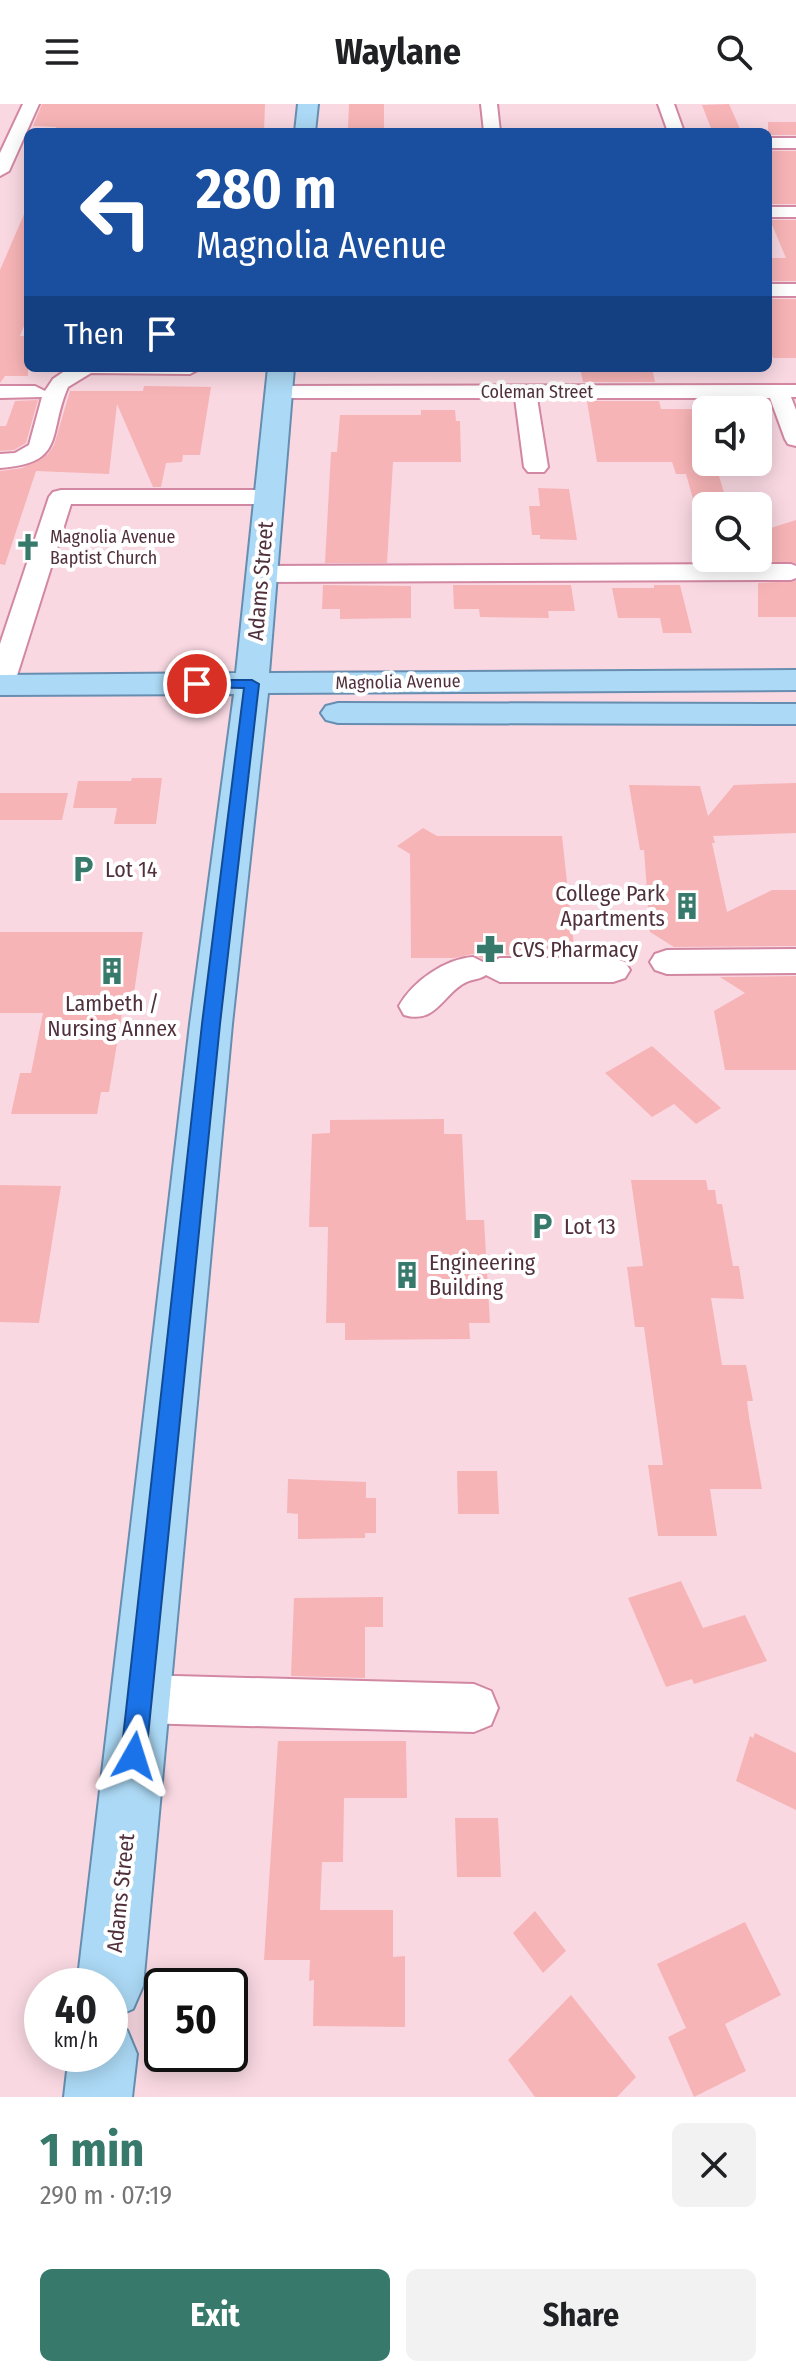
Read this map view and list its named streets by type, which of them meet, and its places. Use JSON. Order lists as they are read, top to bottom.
{
  "streets": {
    "main road": ["Adams Street", "Magnolia Avenue"],
    "street": ["Coleman Street"]
  },
  "crossings": [
    ["Coleman Street", "Adams Street"],
    ["Adams Street", "Magnolia Avenue"]
  ],
  "places": {
    "church": ["Magnolia Avenue Baptist Church"],
    "parking": ["Lot 14", "Lot 13"],
    "building": ["College Park Apartments", "Lambeth / Nursing Annex", "Engineering Building"],
    "pharmacy": ["CVS Pharmacy"]
  },
  "page": {
    "header": "Waylane",
    "turn": ["280 m", "Magnolia Avenue"],
    "then": "Then",
    "speed": "40 km/h",
    "limit": "50",
    "heading": ["1 min", "290 m · 07:19"],
    "buttons": ["Exit", "Share"]
  }
}
